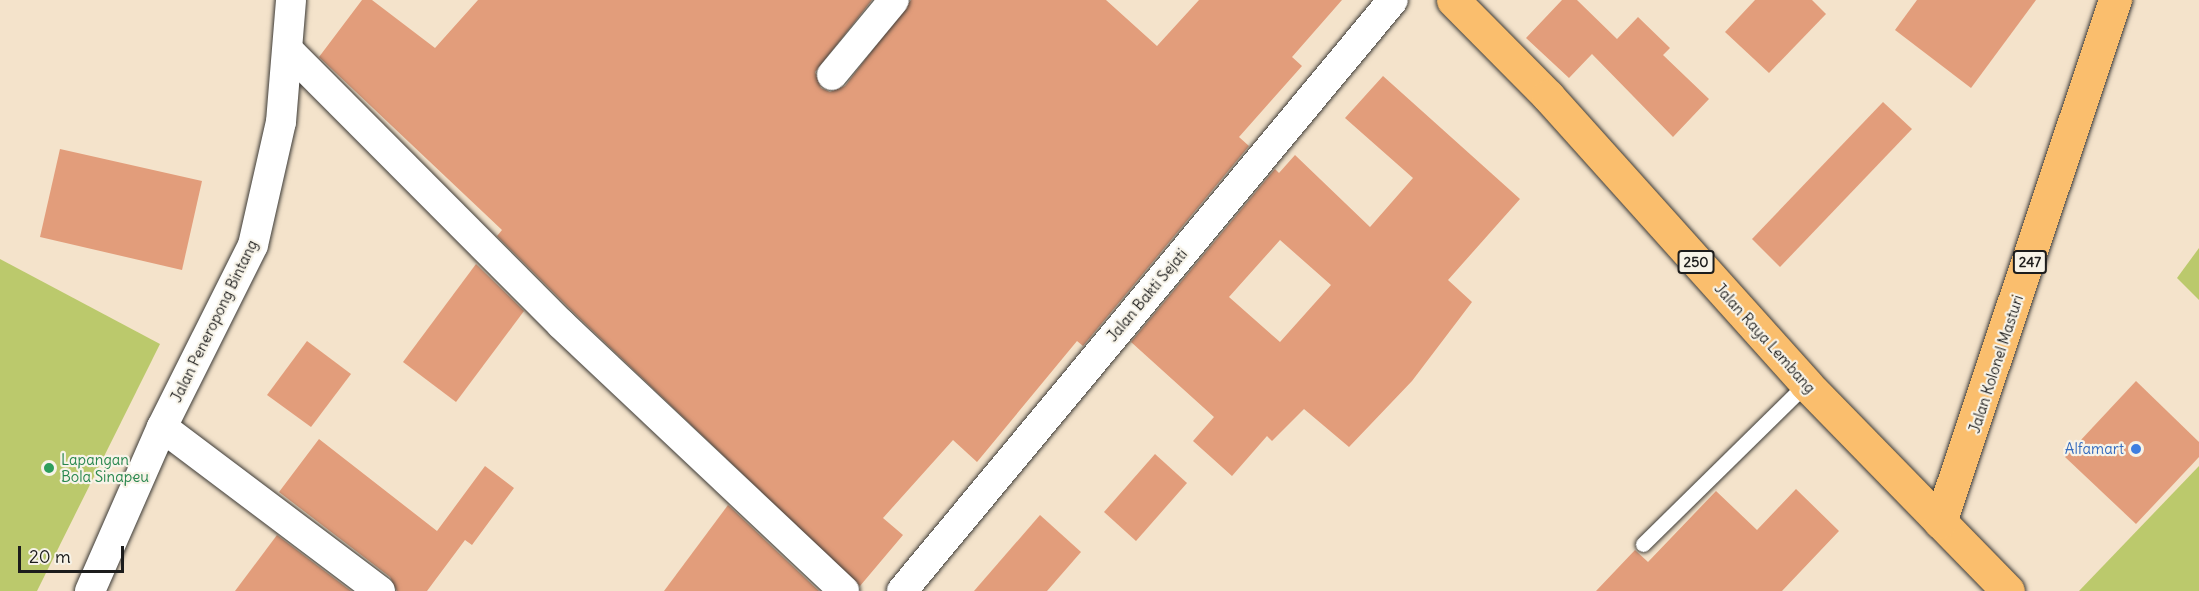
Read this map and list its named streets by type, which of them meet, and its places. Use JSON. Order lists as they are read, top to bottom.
{
  "streets": {
    "main road": [
      "250",
      "247",
      "Jalan Raya Lembang",
      "Jalan Kolonel Masturi"
    ],
    "street": ["Jalan Bakti Sejati", "Jalan Peneropong Bintang"]
  },
  "crossings": [
    ["Jalan Raya Lembang", "Jalan Kolonel Masturi"]
  ],
  "places": ["Alfamart", "Lapangan Bola Sinapeu"],
  "scale_bar": "20 m"
}
